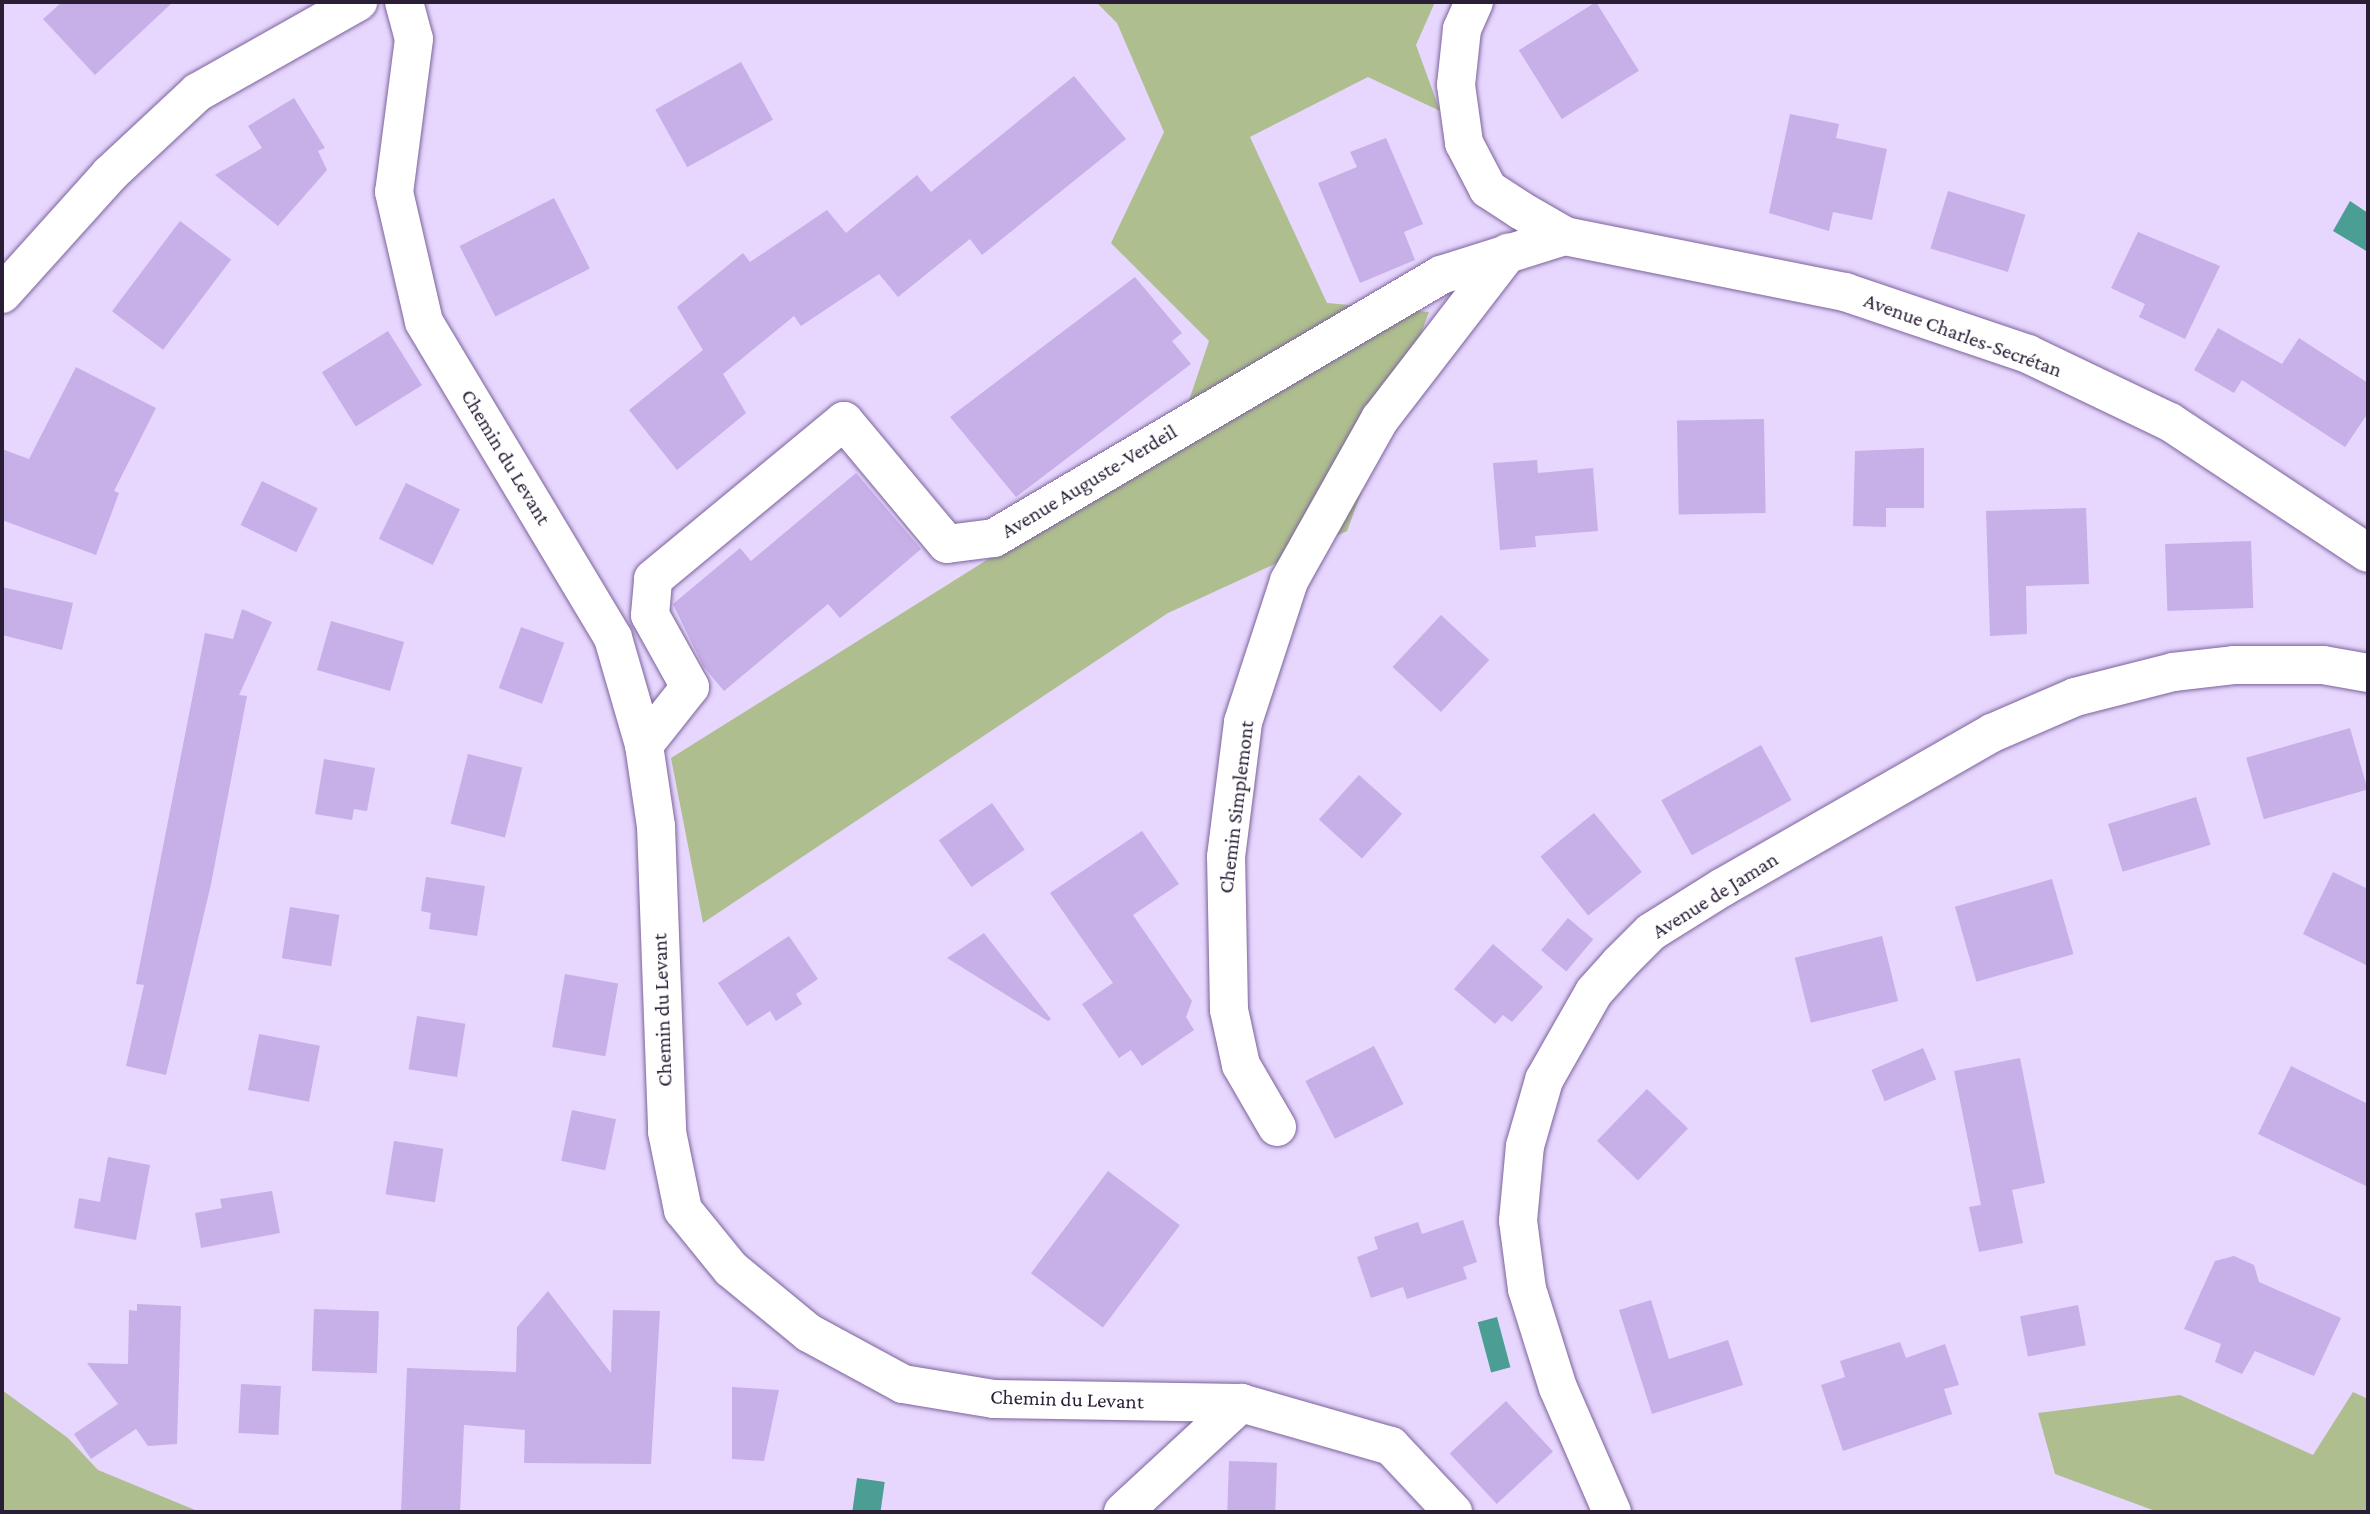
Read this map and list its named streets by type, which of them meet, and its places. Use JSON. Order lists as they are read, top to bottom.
{
  "streets": {
    "street": [
      "Avenue Charles-Secrétan",
      "Chemin du Levant",
      "Avenue Auguste-Verdeil",
      "Chemin Simplemont",
      "Avenue de Jaman"
    ]
  },
  "crossings": [
    ["Chemin du Levant", "Avenue Auguste-Verdeil"],
    ["Avenue Auguste-Verdeil", "Chemin Simplemont"]
  ]
}
